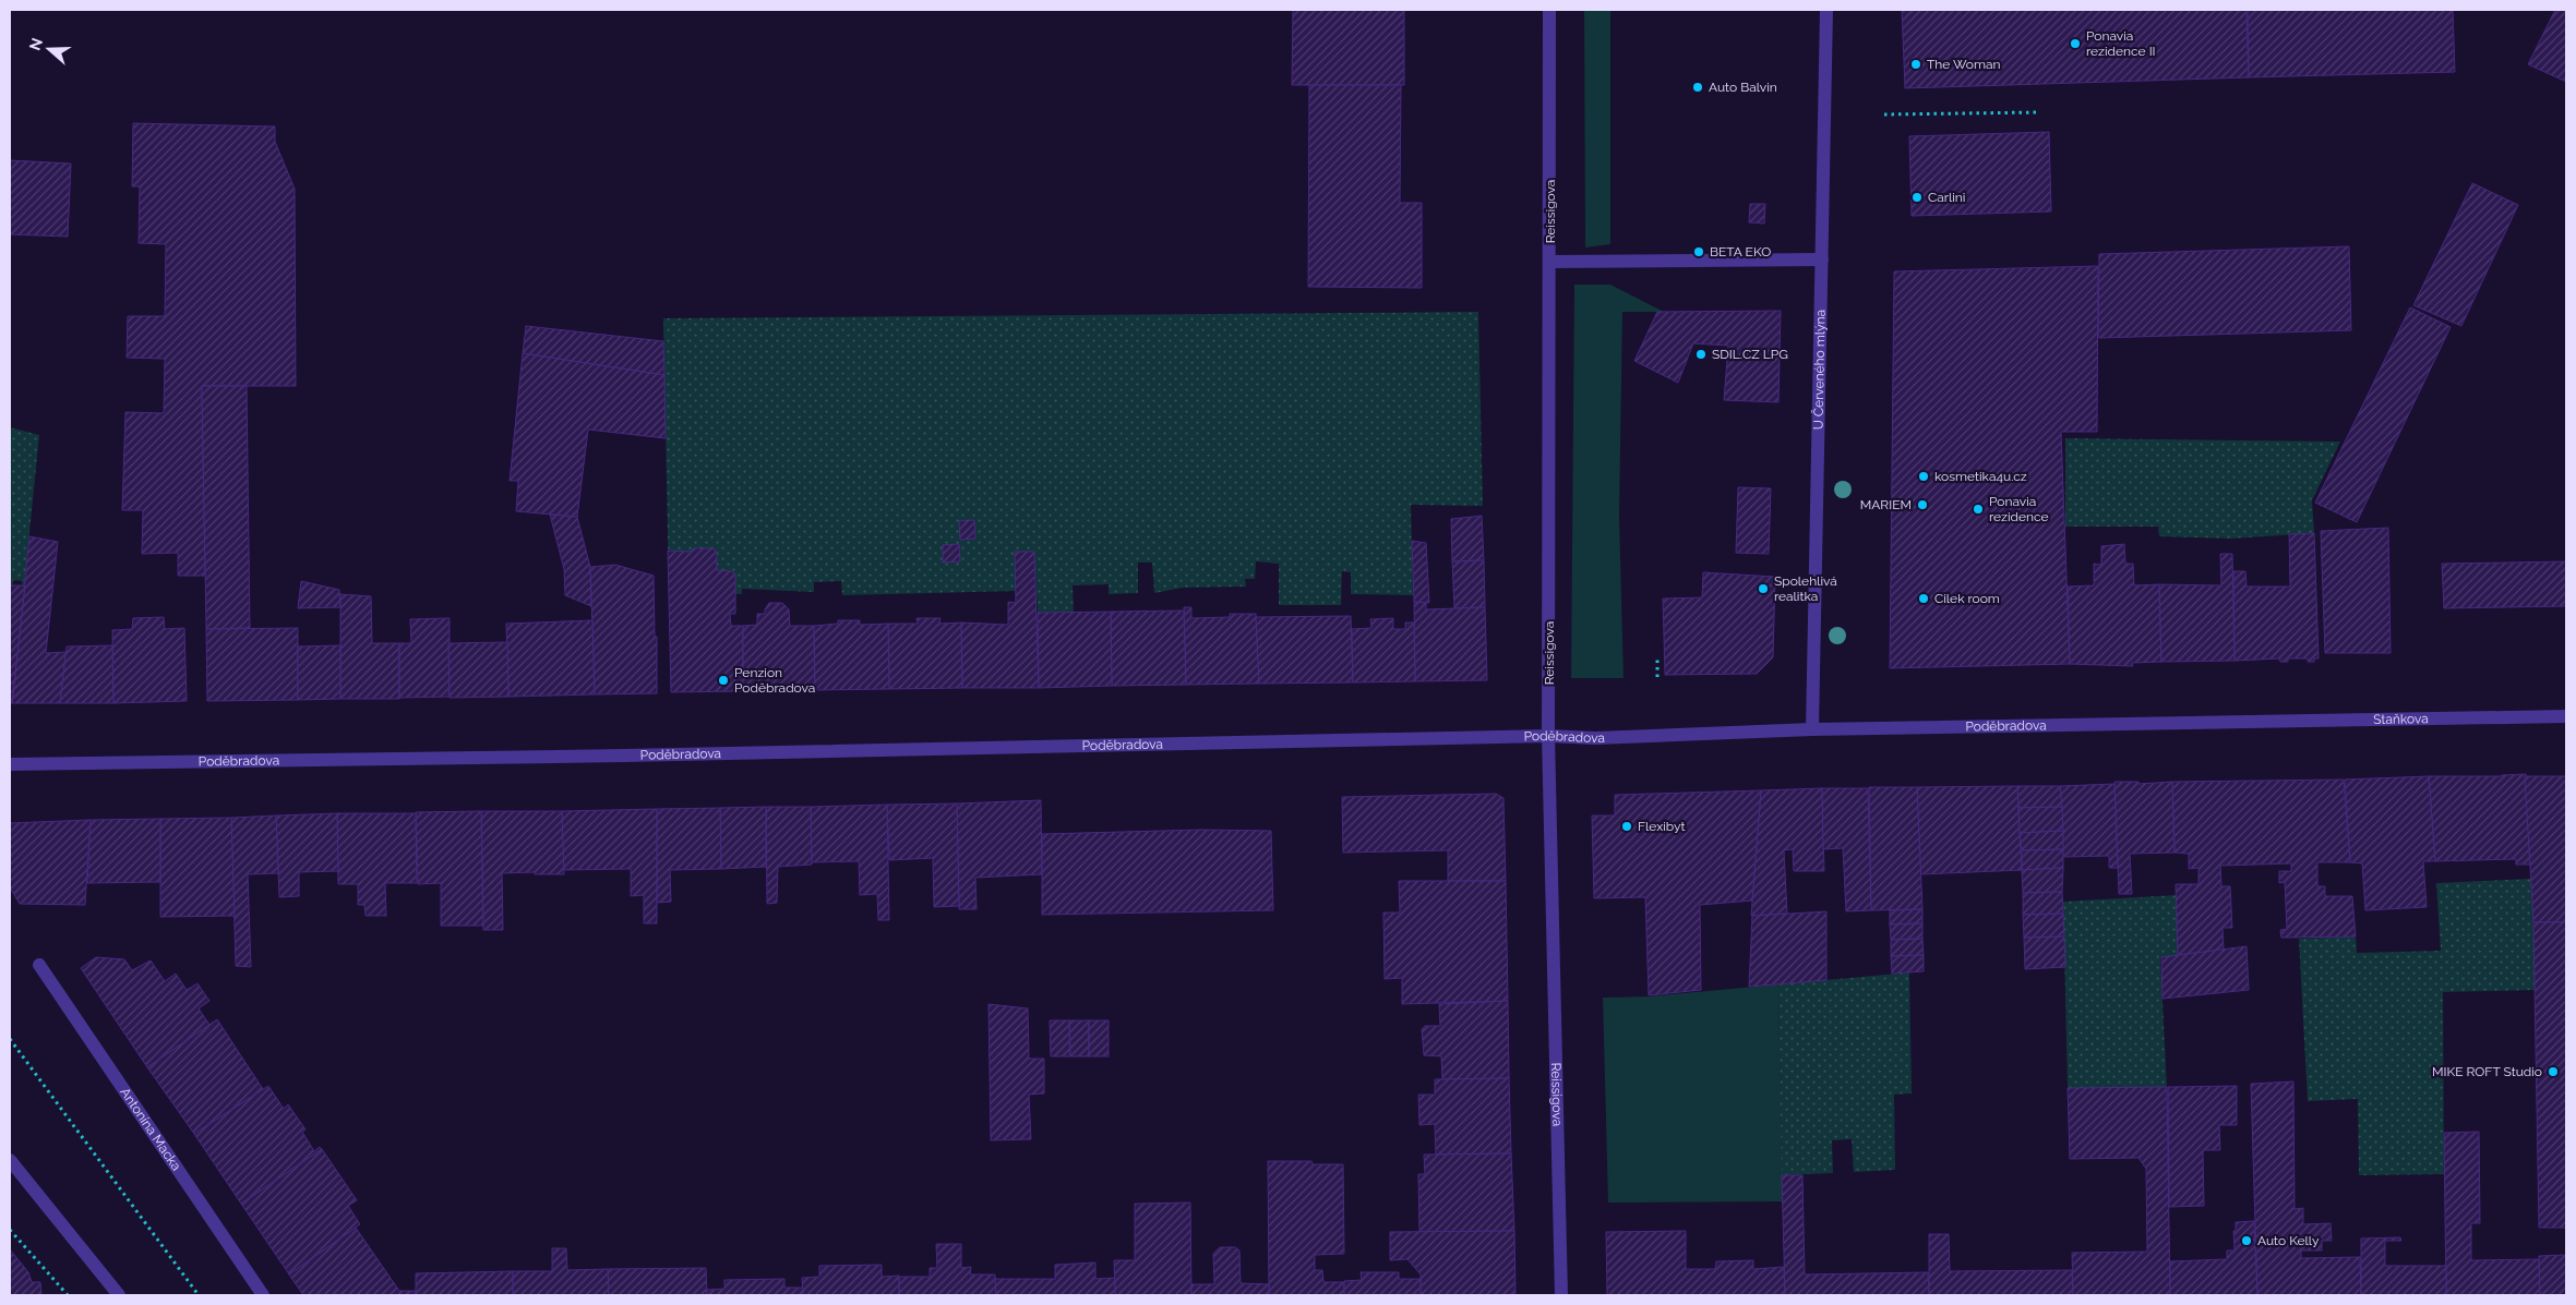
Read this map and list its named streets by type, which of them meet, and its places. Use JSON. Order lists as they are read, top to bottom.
{
  "streets": {
    "street": [
      "Reissigova",
      "U Červeného mlýna",
      "Staňkova",
      "Poděbradova",
      "Antonína Macka"
    ]
  },
  "crossings": [
    ["Reissigova", "Poděbradova"],
    ["U Červeného mlýna", "Poděbradova"],
    ["Staňkova", "Poděbradova"]
  ],
  "places": [
    "Ponavia rezidence II",
    "The Woman",
    "Auto Balvin",
    "Carlini",
    "BETA EKO",
    "SDIL.CZ LPG",
    "kosmetika4u.cz",
    "MARIEM",
    "Ponavia rezidence",
    "Spolehlivá realitka",
    "Cilek room",
    "Penzion Poděbradova",
    "Flexibyt",
    "MIKE ROFT Studio",
    "Auto Kelly"
  ],
  "north": "left"
}
